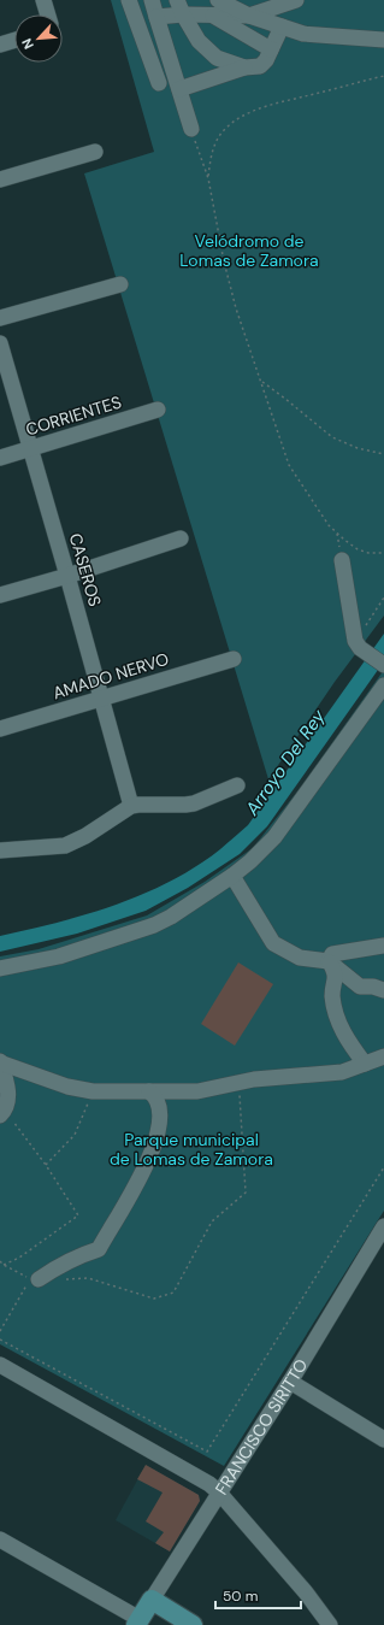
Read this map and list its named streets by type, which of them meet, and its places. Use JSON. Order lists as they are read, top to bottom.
{
  "streets": {
    "main road": ["FRANCISCO SIRITTO"],
    "street": ["CORRIENTES", "CASEROS", "AMADO NERVO"]
  },
  "crossings": [
    ["CORRIENTES", "CASEROS"],
    ["CASEROS", "AMADO NERVO"]
  ],
  "water": ["Arroyo Del Rey"],
  "parks": ["Velódromo de Lomas de Zamora", "Parque municipal de Lomas de Zamora"],
  "scale_bar": "50 m",
  "north": "bottom left"
}
